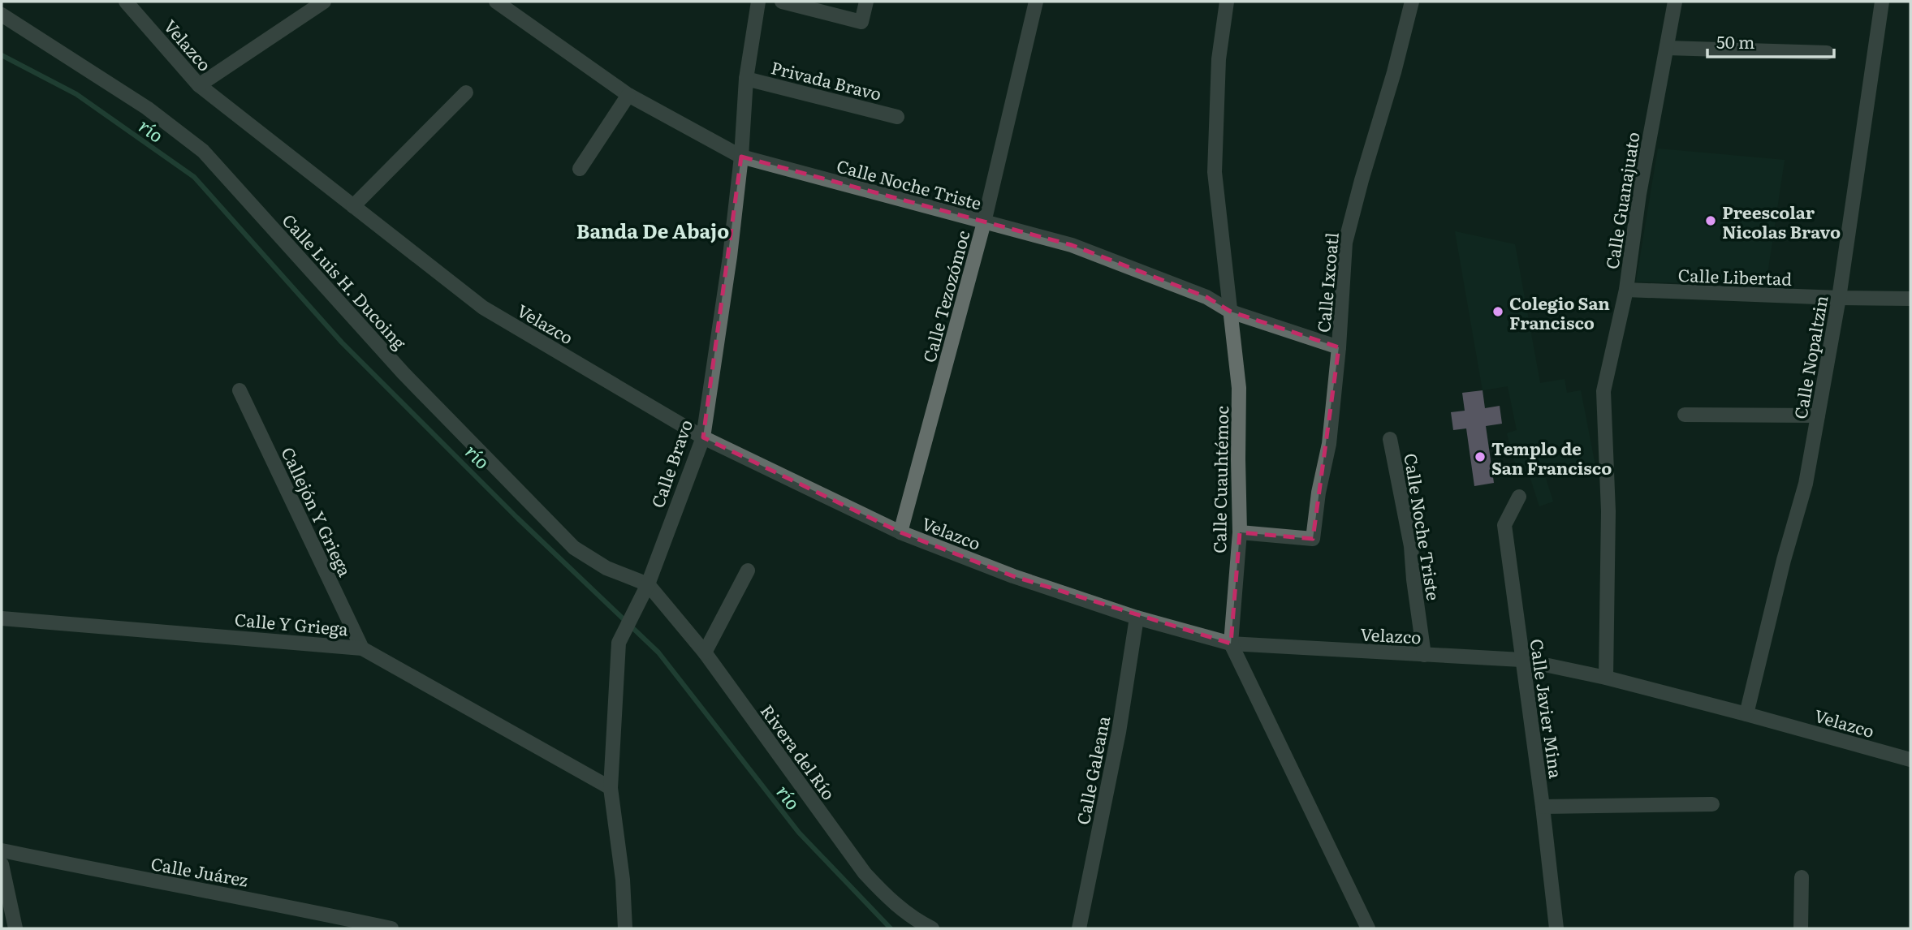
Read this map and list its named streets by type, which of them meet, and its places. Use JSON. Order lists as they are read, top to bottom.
{
  "streets": {
    "street": [
      "Velazco",
      "Privada Bravo",
      "Calle Noche Triste",
      "Calle Guanajuato",
      "Calle Libertad",
      "Calle Luis H. Ducoing",
      "Calle Ixcoatl",
      "Calle Tezozómoc",
      "Calle Nopaltzin",
      "Calle Bravo",
      "Calle Cuauhtémoc",
      "Callejón Y Griega",
      "Calle Y Griega",
      "Calle Javier Mina",
      "Rivera del Río",
      "Calle Galeana",
      "Calle Juárez"
    ]
  },
  "crossings": [
    ["Velazco", "Calle Noche Triste"],
    ["Velazco", "Calle Guanajuato"],
    ["Velazco", "Calle Tezozómoc"],
    ["Velazco", "Calle Nopaltzin"],
    ["Velazco", "Calle Bravo"],
    ["Velazco", "Calle Cuauhtémoc"],
    ["Velazco", "Calle Javier Mina"],
    ["Velazco", "Calle Galeana"],
    ["Privada Bravo", "Calle Bravo"],
    ["Calle Noche Triste", "Calle Ixcoatl"],
    ["Calle Noche Triste", "Calle Tezozómoc"],
    ["Calle Noche Triste", "Calle Bravo"],
    ["Calle Noche Triste", "Calle Cuauhtémoc"],
    ["Calle Guanajuato", "Calle Libertad"],
    ["Calle Libertad", "Calle Nopaltzin"],
    ["Calle Luis H. Ducoing", "Calle Bravo"],
    ["Calle Luis H. Ducoing", "Rivera del Río"],
    ["Calle Ixcoatl", "Calle Cuauhtémoc"],
    ["Calle Bravo", "Calle Y Griega"],
    ["Calle Bravo", "Rivera del Río"],
    ["Callejón Y Griega", "Calle Y Griega"]
  ],
  "districts": ["Banda De Abajo"],
  "water": ["río"],
  "places": ["Preescolar Nicolas Bravo", "Colegio San Francisco", "Templo de San Francisco"],
  "scale_bar": "50 m"
}
